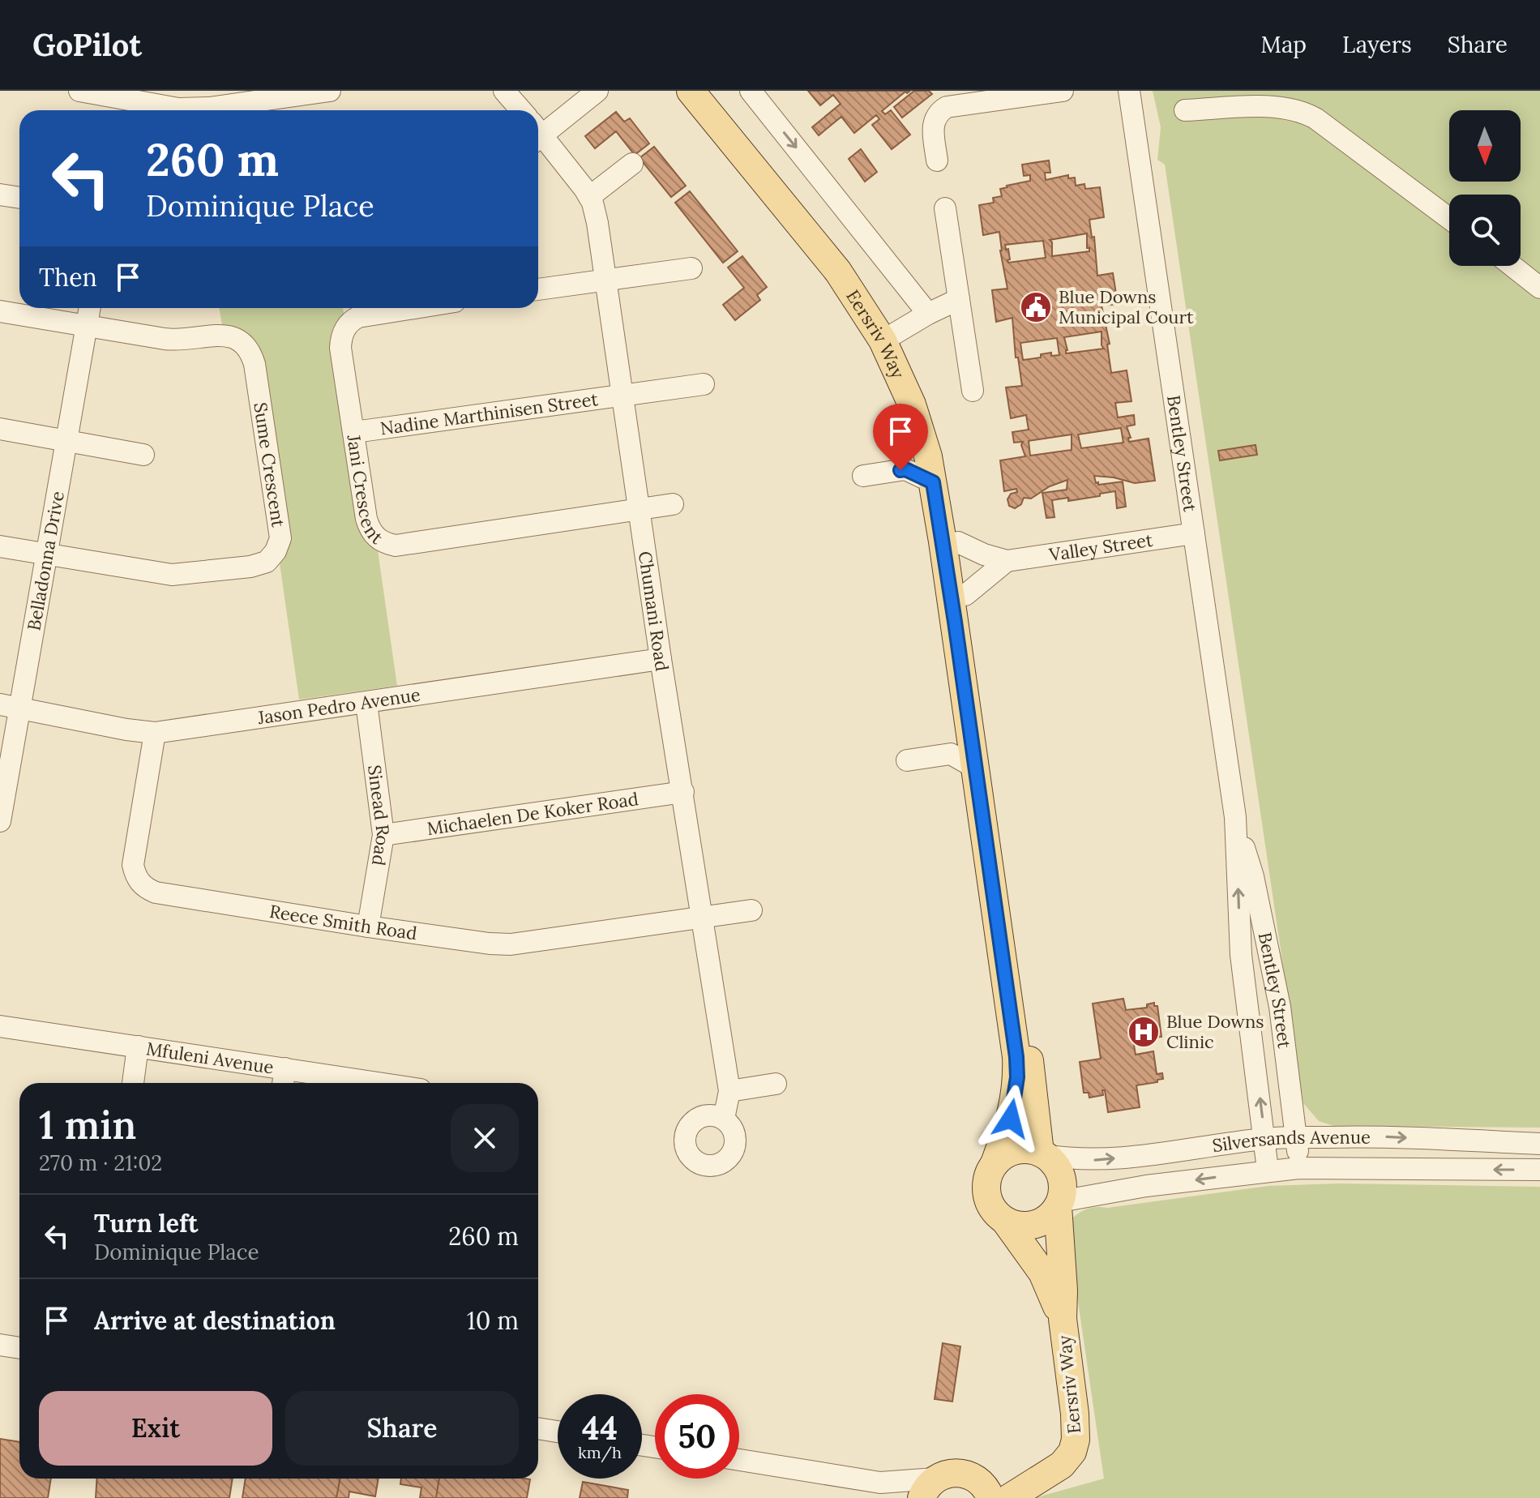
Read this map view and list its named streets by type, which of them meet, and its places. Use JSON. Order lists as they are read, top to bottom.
{
  "streets": {
    "main road": ["Eersriv Way"],
    "street": [
      "Nadine Marthinisen Street",
      "Bentley Street",
      "Sume Crescent",
      "Jani Crescent",
      "Valley Street",
      "Belladonna Drive",
      "Chumani Road",
      "Jason Pedro Avenue",
      "Michaelen De Koker Road",
      "Sinead Road",
      "Reece Smith Road",
      "Mfuleni Avenue",
      "Silversands Avenue"
    ]
  },
  "crossings": [
    ["Eersriv Way", "Valley Street"],
    ["Eersriv Way", "Silversands Avenue"],
    ["Nadine Marthinisen Street", "Jani Crescent"],
    ["Nadine Marthinisen Street", "Chumani Road"],
    ["Bentley Street", "Valley Street"],
    ["Bentley Street", "Silversands Avenue"],
    ["Sume Crescent", "Belladonna Drive"],
    ["Jani Crescent", "Chumani Road"],
    ["Belladonna Drive", "Jason Pedro Avenue"],
    ["Chumani Road", "Jason Pedro Avenue"],
    ["Chumani Road", "Michaelen De Koker Road"],
    ["Chumani Road", "Reece Smith Road"],
    ["Jason Pedro Avenue", "Sinead Road"],
    ["Jason Pedro Avenue", "Reece Smith Road"],
    ["Michaelen De Koker Road", "Sinead Road"],
    ["Sinead Road", "Reece Smith Road"]
  ],
  "places": {
    "public building": ["Blue Downs Municipal Court"],
    "hospital": ["Blue Downs Clinic"]
  },
  "north": "bottom",
  "page": {
    "header": "GoPilot",
    "nav": ["Map", "Layers", "Share"],
    "turn": ["260 m", "Dominique Place"],
    "then": "Then",
    "heading": ["1 min", "270 m · 21:02"],
    "list": [
      {
        "name": "Turn left",
        "note": "Dominique Place",
        "value": "260 m"
      },
      {
        "name": "Arrive at destination",
        "value": "10 m"
      }
    ],
    "buttons": ["Exit", "Share"],
    "speed": "44 km/h",
    "limit": "50"
  }
}
